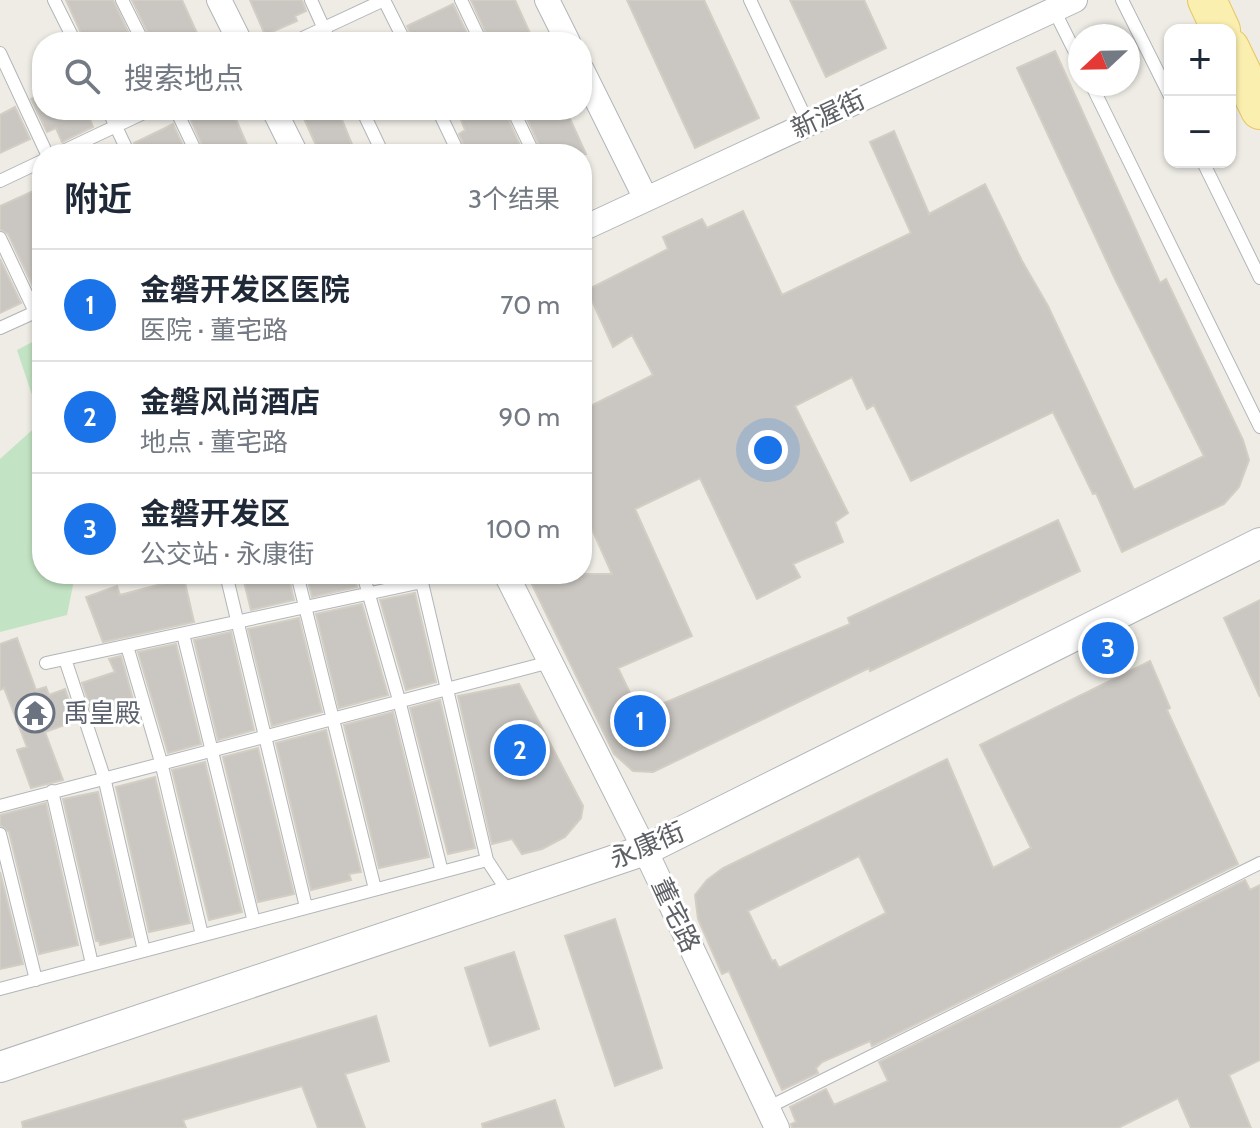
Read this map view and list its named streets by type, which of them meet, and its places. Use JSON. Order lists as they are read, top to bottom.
{
  "streets": {
    "street": ["新渥街", "永康街", "董宅路"]
  },
  "crossings": [
    ["永康街", "董宅路"]
  ],
  "places": {
    "temple": ["禹皇殿"]
  },
  "north": "left",
  "page": {
    "map_buttons": ["+", "−"],
    "search": "搜索地点",
    "heading": ["附近", "3个结果"],
    "list": [
      {
        "mark": "1",
        "name": "金磐开发区医院",
        "note": "医院 · 董宅路",
        "value": "70 m"
      },
      {
        "mark": "2",
        "name": "金磐风尚酒店",
        "note": "地点 · 董宅路",
        "value": "90 m"
      },
      {
        "mark": "3",
        "name": "金磐开发区",
        "note": "公交站 · 永康街",
        "value": "100 m"
      }
    ],
    "pins": ["3", "1", "2"]
  }
}
